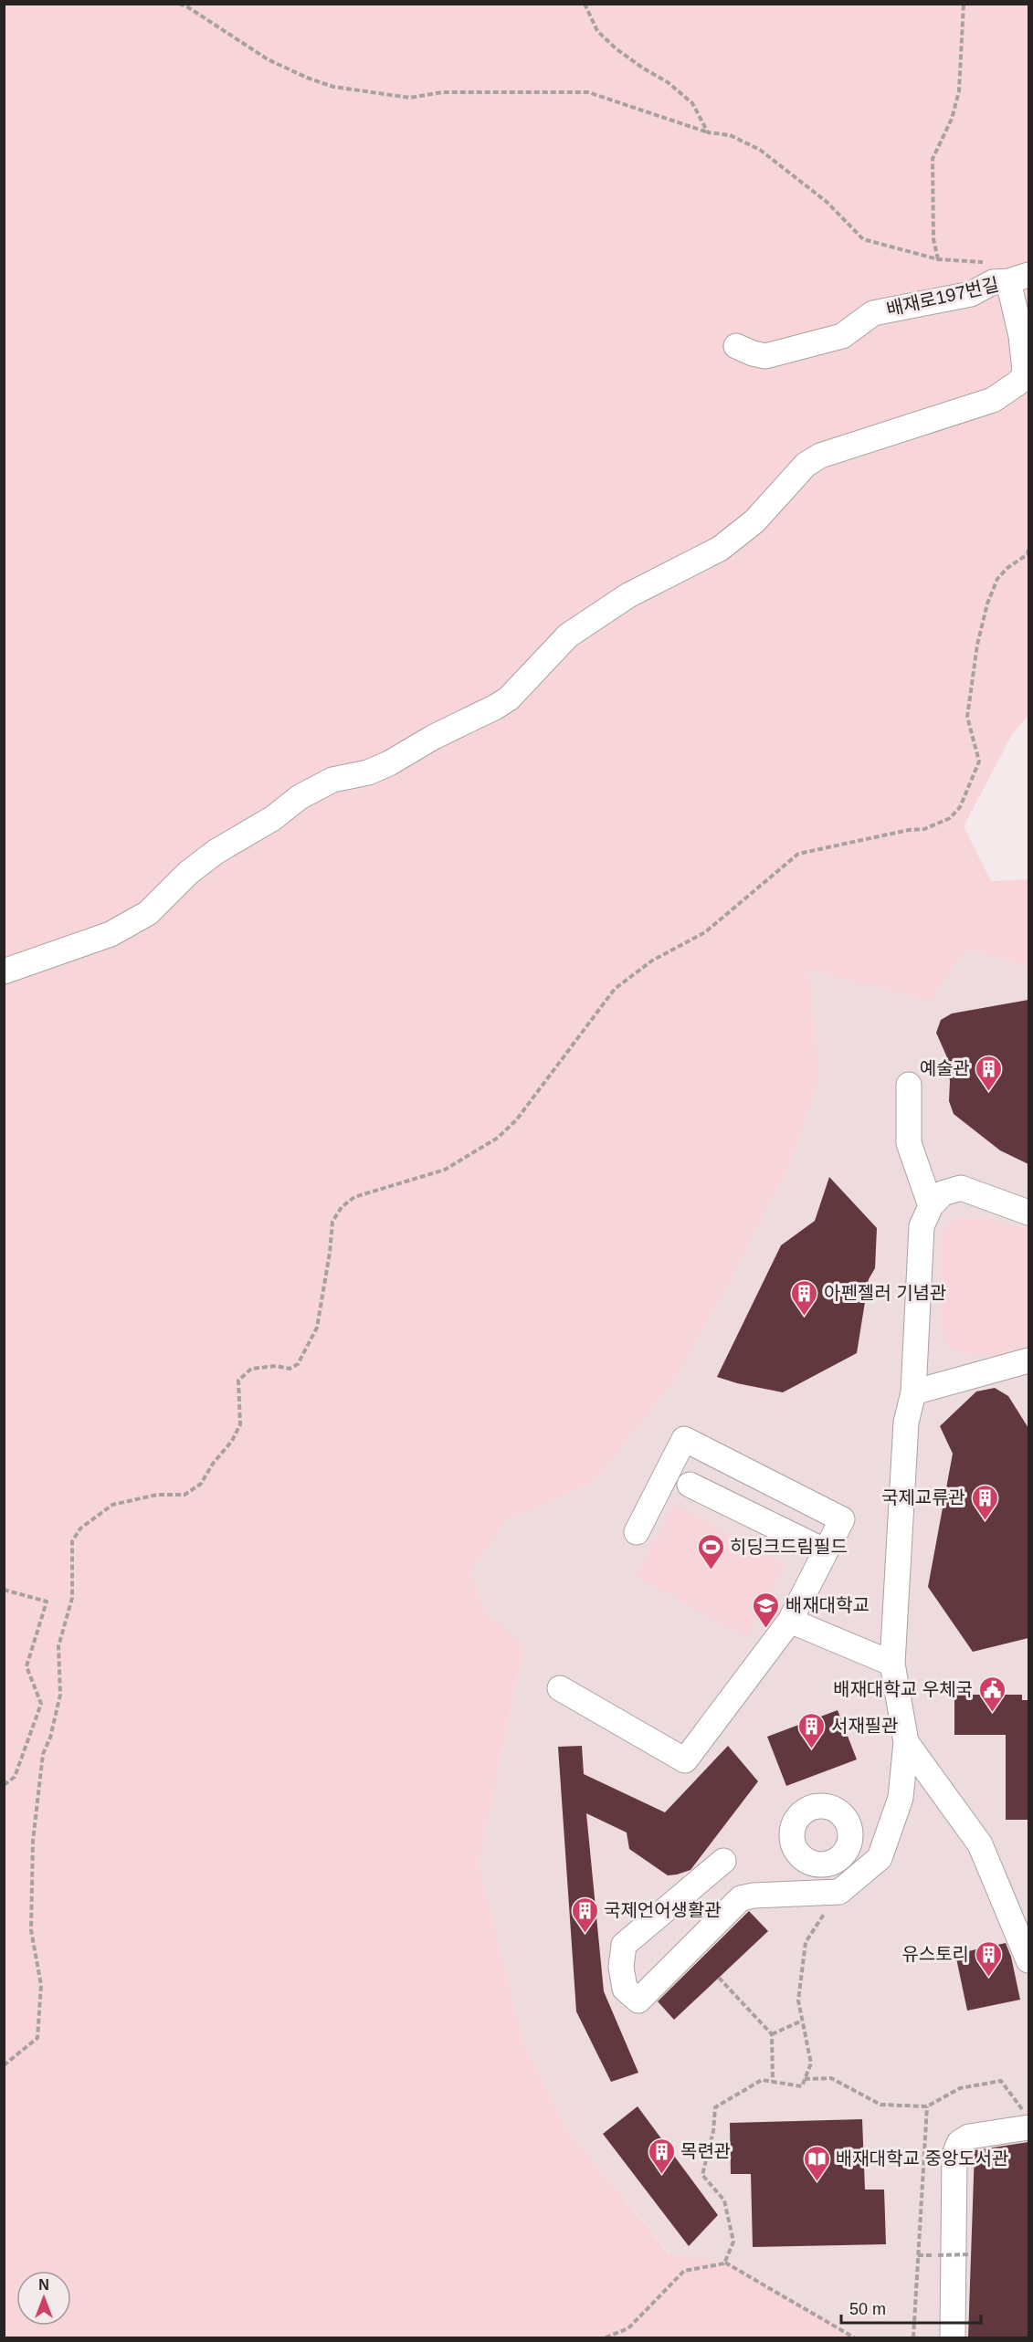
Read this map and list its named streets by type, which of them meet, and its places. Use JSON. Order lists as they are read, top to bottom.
{
  "streets": {
    "lane": ["배재로197번길"]
  },
  "places": {
    "building": [
      "예술관",
      "아펜젤러 기념관",
      "국제교류관",
      "서재필관",
      "국제언어생활관",
      "유스토리",
      "목련관"
    ],
    "sports": ["히딩크드림필드"],
    "school or university": ["배재대학교"],
    "public building": ["배재대학교 우체국"],
    "library": ["배재대학교 중앙도서관"]
  },
  "scale_bar": "50 m",
  "north": "top"
}
